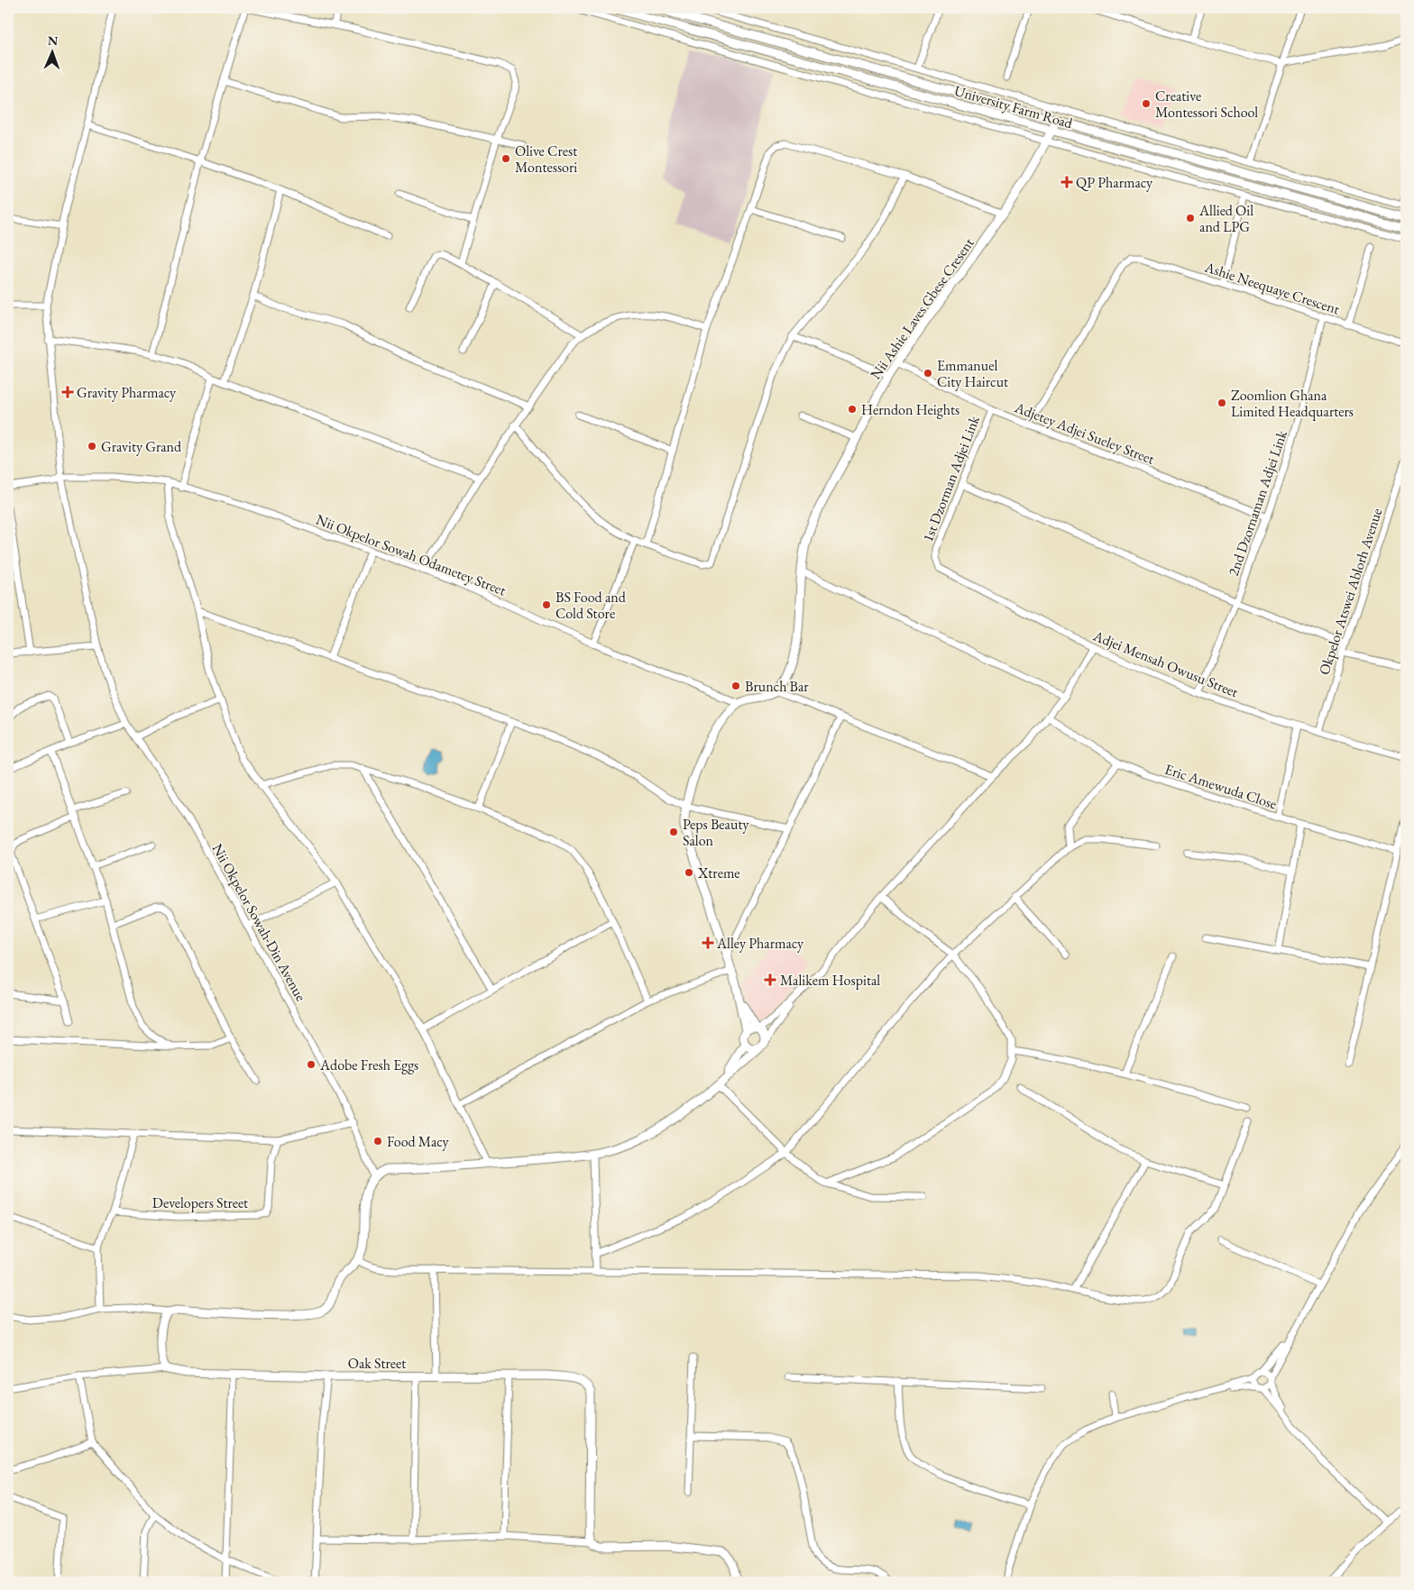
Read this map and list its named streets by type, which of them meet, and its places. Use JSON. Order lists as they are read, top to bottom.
{
  "streets": {
    "street": [
      "University Farm Road",
      "Ashie Neequaye Crescent",
      "Nii Ashie Laves Gbese Cresent",
      "Adjetey Adjei Sueley Street",
      "1st Dzorman Adjei Link",
      "2nd Dzornaman Adjei Link",
      "Nii Okpelor Sowah Odametey Street",
      "Okpelor Atswei Ablorh Avenue",
      "Adjei Mensah Owusu Street",
      "Eric Amewuda Close",
      "Nii Okpelor Sowah-Din Avenue",
      "Developers Street",
      "Oak Street"
    ]
  },
  "crossings": [
    ["University Farm Road", "Nii Ashie Laves Gbese Cresent"],
    ["Ashie Neequaye Crescent", "Adjetey Adjei Sueley Street"],
    ["Ashie Neequaye Crescent", "2nd Dzornaman Adjei Link"],
    ["Nii Ashie Laves Gbese Cresent", "Adjetey Adjei Sueley Street"],
    ["Adjetey Adjei Sueley Street", "1st Dzorman Adjei Link"],
    ["Adjetey Adjei Sueley Street", "2nd Dzornaman Adjei Link"],
    ["1st Dzorman Adjei Link", "Adjei Mensah Owusu Street"],
    ["2nd Dzornaman Adjei Link", "Adjei Mensah Owusu Street"],
    ["Nii Okpelor Sowah Odametey Street", "Nii Okpelor Sowah-Din Avenue"],
    ["Okpelor Atswei Ablorh Avenue", "Adjei Mensah Owusu Street"]
  ],
  "places": {
    "other": [
      "Creative Montessori School",
      "Olive Crest Montessori",
      "Allied Oil and LPG",
      "Emmanuel City Haircut",
      "Zoomlion Ghana Limited Headquarters",
      "Herndon Heights",
      "Gravity Grand",
      "BS Food and Cold Store",
      "Brunch Bar",
      "Peps Beauty Salon",
      "Xtreme",
      "Adobe Fresh Eggs",
      "Food Macy"
    ],
    "health": [
      "QP Pharmacy",
      "Gravity Pharmacy",
      "Alley Pharmacy",
      "Malikem Hospital"
    ]
  },
  "north": "top"
}
